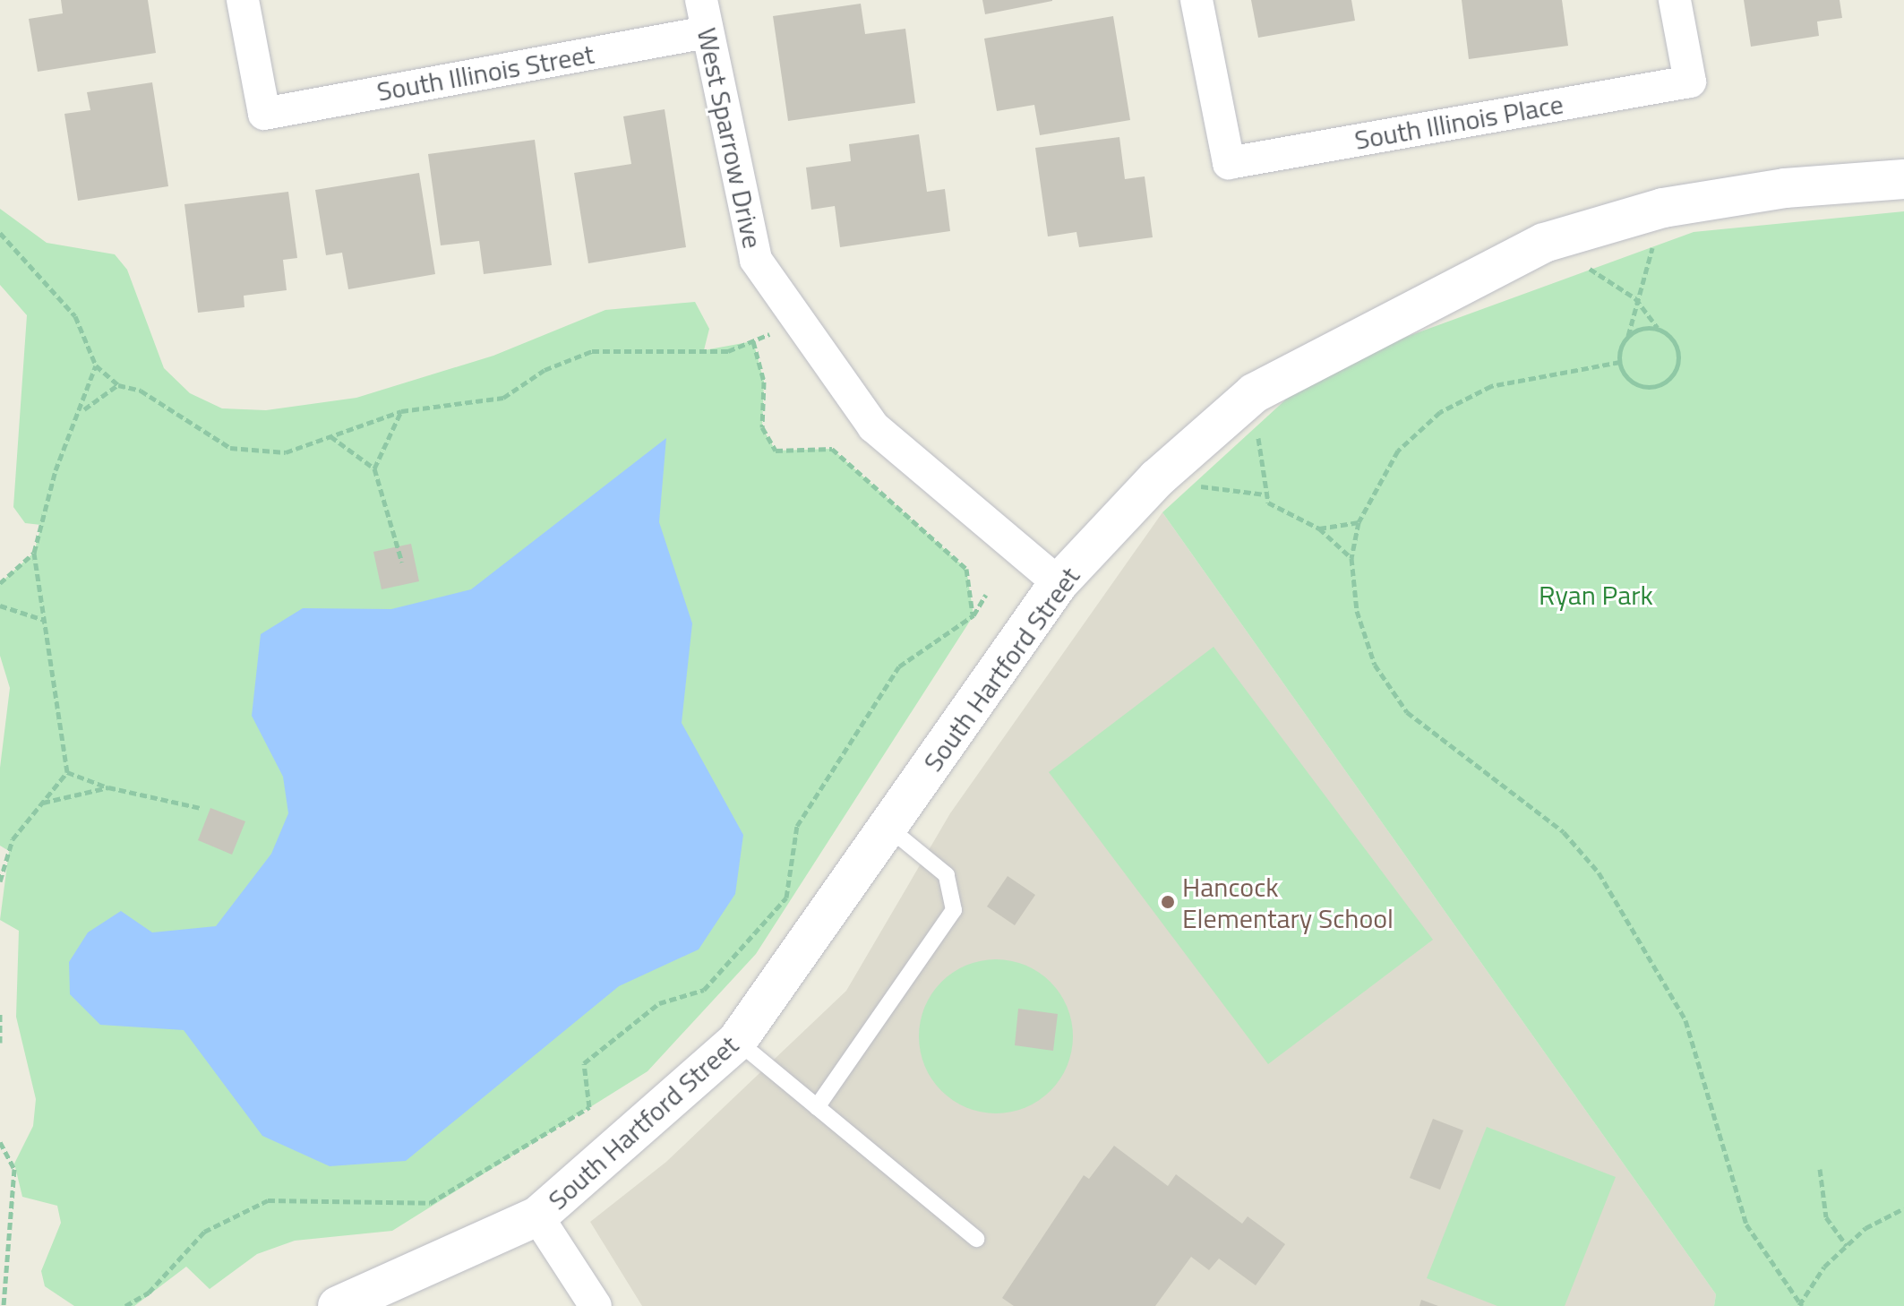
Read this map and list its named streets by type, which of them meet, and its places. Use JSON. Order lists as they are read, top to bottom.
{
  "streets": {
    "street": [
      "South Illinois Street",
      "South Illinois Place",
      "West Sparrow Drive",
      "South Hartford Street"
    ]
  },
  "crossings": [
    ["South Illinois Street", "West Sparrow Drive"],
    ["West Sparrow Drive", "South Hartford Street"]
  ],
  "parks": ["Ryan Park"],
  "places": ["Hancock Elementary School"]
}
